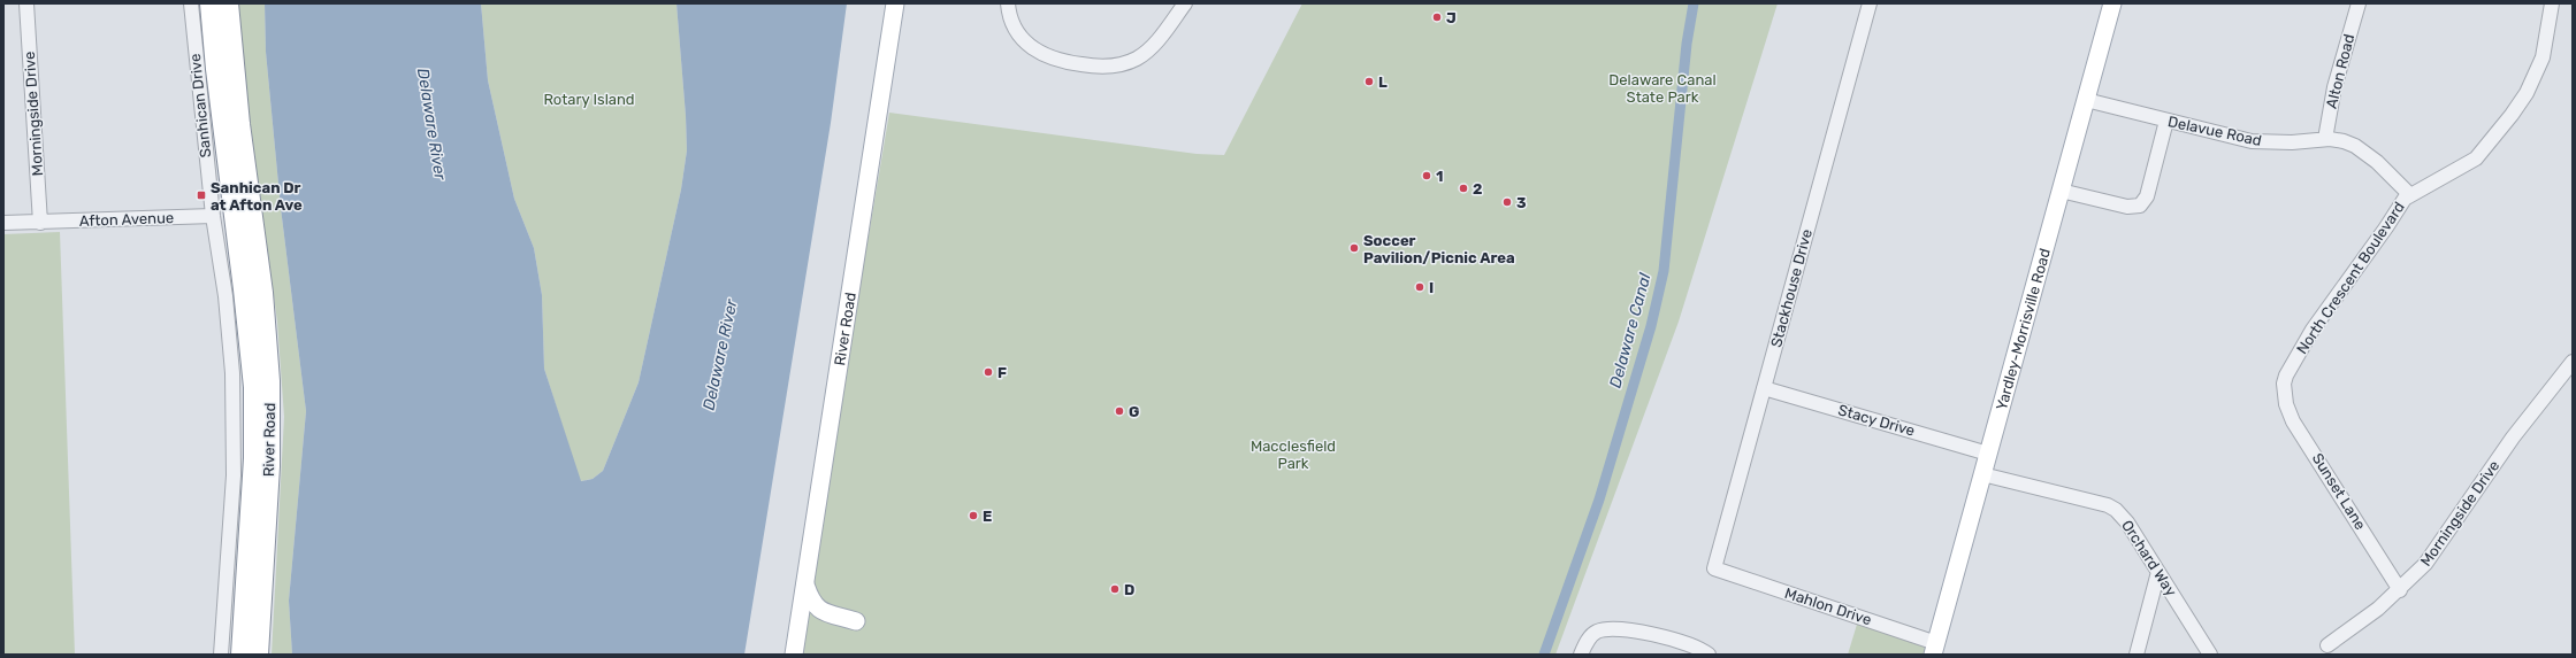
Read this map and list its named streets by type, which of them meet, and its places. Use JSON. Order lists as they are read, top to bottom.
{
  "streets": {
    "highway": ["River Road"],
    "main road": ["Yardley-Morrisville Road"],
    "street": [
      "Alton Road",
      "Sanhican Drive",
      "Morningside Drive",
      "Delavue Road",
      "Afton Avenue",
      "North Crescent Boulevard",
      "Stackhouse Drive",
      "Stacy Drive",
      "Sunset Lane",
      "Orchard Way",
      "Mahlon Drive"
    ]
  },
  "crossings": [
    ["Alton Road", "Delavue Road"],
    ["Sanhican Drive", "Afton Avenue"],
    ["Morningside Drive", "Afton Avenue"],
    ["Morningside Drive", "Sunset Lane"],
    ["Delavue Road", "North Crescent Boulevard"],
    ["Delavue Road", "Yardley-Morrisville Road"],
    ["North Crescent Boulevard", "Sunset Lane"],
    ["Stackhouse Drive", "Stacy Drive"],
    ["Stackhouse Drive", "Mahlon Drive"],
    ["Yardley-Morrisville Road", "Stacy Drive"],
    ["Yardley-Morrisville Road", "Orchard Way"],
    ["Yardley-Morrisville Road", "Mahlon Drive"]
  ],
  "water": ["Delaware River", "Delaware Canal"],
  "parks": ["Delaware Canal State Park", "Rotary Island", "Macclesfield Park"],
  "places": {
    "other": [
      "J",
      "L",
      "1",
      "2",
      "3",
      "Soccer Pavilion/Picnic Area",
      "I",
      "F",
      "G",
      "E",
      "D"
    ],
    "transit": ["Sanhican Dr at Afton Ave"]
  }
}
